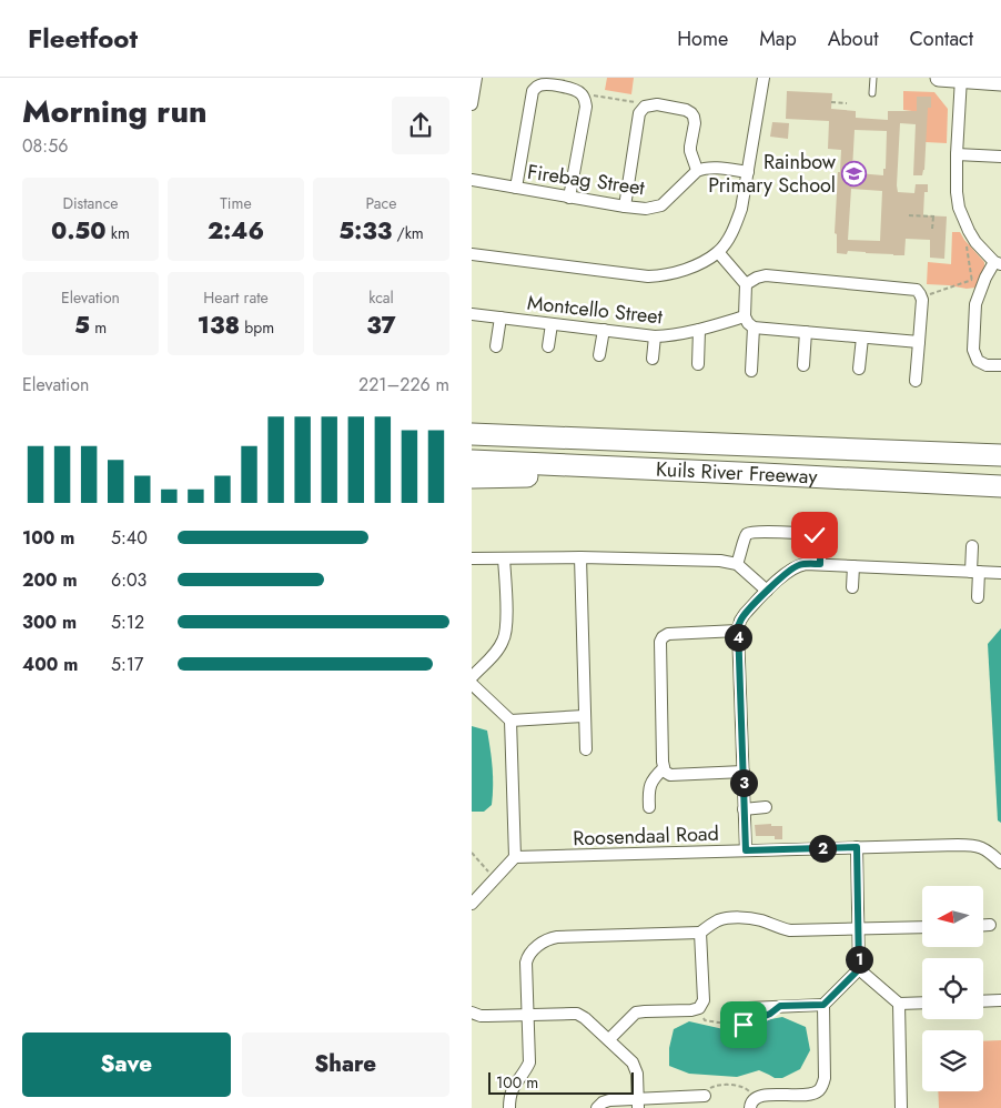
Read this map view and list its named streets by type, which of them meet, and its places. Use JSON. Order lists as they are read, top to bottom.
{
  "streets": {
    "highway": ["Kuils River Freeway"],
    "street": ["Firebag Street", "Montcello Street", "Roosendaal Road"]
  },
  "places": {
    "school or university": ["Rainbow Primary School"]
  },
  "scale_bar": "100 m",
  "north": "left",
  "page": {
    "header": "Fleetfoot",
    "nav": [
      "Home",
      "Map",
      "About",
      "Contact"
    ],
    "heading": ["Morning run", "08:56"],
    "stats": [
      ["Distance", "0.50 km"],
      ["Time", "2:46"],
      ["Pace", "5:33 /km"],
      ["Elevation", "5 m"],
      ["Heart rate", "138 bpm"],
      ["kcal", "37"]
    ],
    "chart": ["Elevation", "221–226 m"],
    "list": [
      {
        "name": "100 m",
        "note": "5:40"
      },
      {
        "name": "200 m",
        "note": "6:03"
      },
      {
        "name": "300 m",
        "note": "5:12"
      },
      {
        "name": "400 m",
        "note": "5:17"
      }
    ],
    "pins": [
      "4",
      "3",
      "2",
      "1"
    ],
    "buttons": ["Save", "Share"],
    "scale": "100 m"
  }
}
